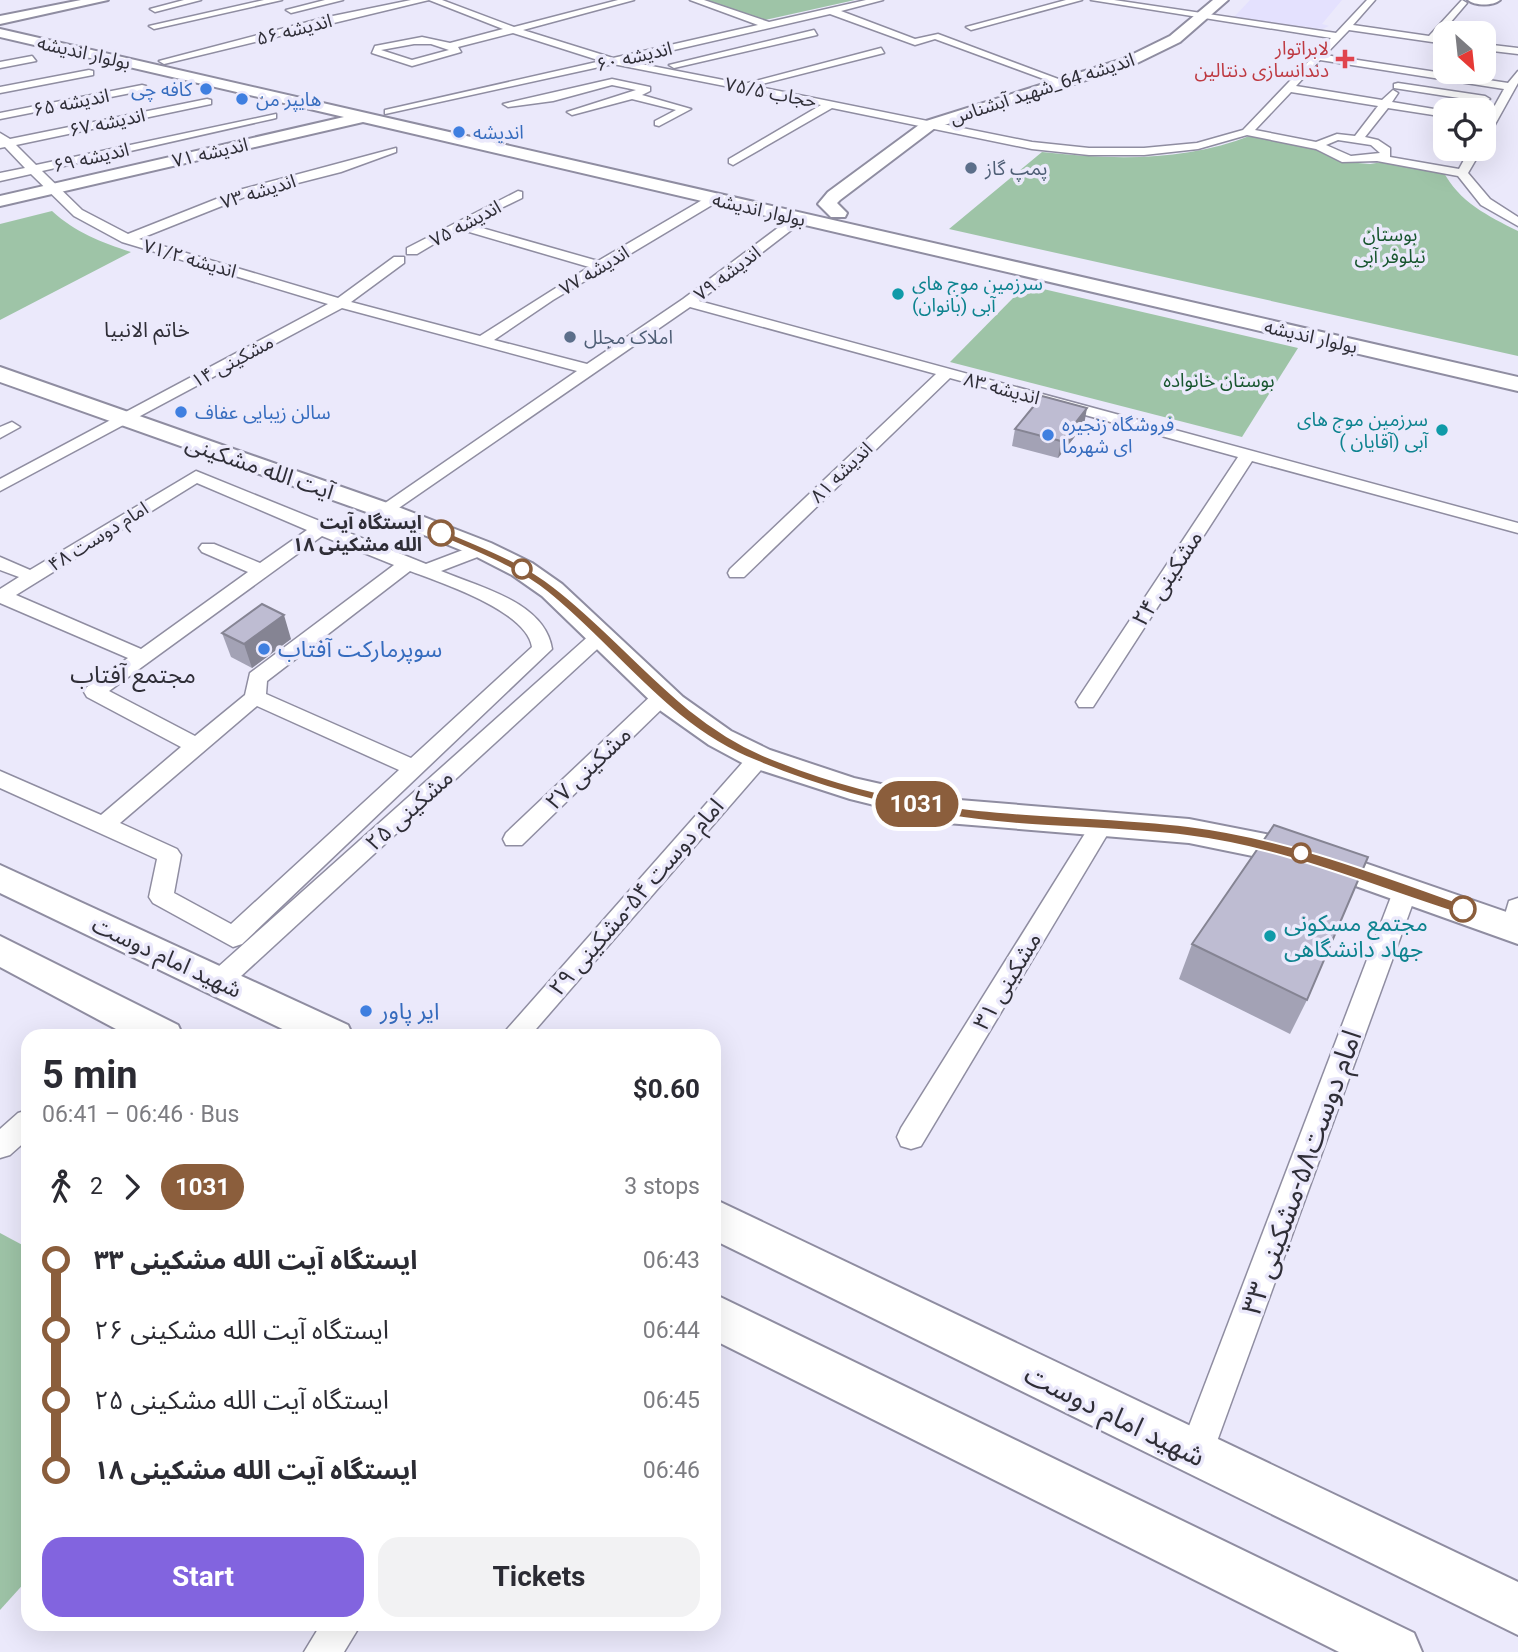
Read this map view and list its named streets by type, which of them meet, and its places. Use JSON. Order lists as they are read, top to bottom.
{
  "streets": {
    "main road": [
      "بولوار اندیشه",
      "اندیشه 64_شهید آبشناس",
      "اندیشه ۷۱",
      "آیت الله مشکینی",
      "شهید امام دوست"
    ],
    "street": [
      "اندیشه ۵۶",
      "اندیشه ۶۰",
      "حجاب ۷۵/۵",
      "اندیشه ۶۵",
      "اندیشه ۶۷",
      "اندیشه ۶۹",
      "اندیشه ۷۳",
      "اندیشه ۷۵",
      "اندیشه ۷۱/۲",
      "اندیشه ۷۷",
      "اندیشه ۷۹",
      "مشکینی ۱۴",
      "اندیشه ۸۳",
      "اندیشه ۸۱",
      "امام دوست ۴۸",
      "مشکینی ۲۴",
      "مشکینی ۲۷",
      "مشکینی ۲۵",
      "امام دوست ۵۴-مشکینی ۲۹",
      "مشکینی ۳۱",
      "امام دوست۵۸-مشکینی ۳۳"
    ]
  },
  "crossings": [
    ["اندیشه ۵۶", "بولوار اندیشه"],
    ["بولوار اندیشه", "اندیشه ۶۰"],
    ["بولوار اندیشه", "اندیشه ۷۱"],
    ["بولوار اندیشه", "اندیشه ۷۹"],
    ["اندیشه ۶۰", "حجاب ۷۵/۵"],
    ["اندیشه 64_شهید آبشناس", "حجاب ۷۵/۵"],
    ["اندیشه ۶۷", "اندیشه ۷۱/۲"],
    ["اندیشه ۷۱", "اندیشه ۷۱/۲"],
    ["اندیشه ۶۹", "اندیشه ۷۱/۲"],
    ["اندیشه ۷۳", "اندیشه ۷۱/۲"],
    ["اندیشه ۷۱/۲", "اندیشه ۷۷"],
    ["اندیشه ۷۱/۲", "مشکینی ۱۴"],
    ["اندیشه ۷۹", "اندیشه ۸۳"],
    ["مشکینی ۱۴", "آیت الله مشکینی"],
    ["اندیشه ۸۳", "اندیشه ۸۱"],
    ["اندیشه ۸۳", "مشکینی ۲۴"],
    ["آیت الله مشکینی", "مشکینی ۲۷"],
    ["آیت الله مشکینی", "مشکینی ۲۵"],
    ["آیت الله مشکینی", "امام دوست ۵۴-مشکینی ۲۹"],
    ["آیت الله مشکینی", "مشکینی ۳۱"],
    ["آیت الله مشکینی", "امام دوست۵۸-مشکینی ۳۳"],
    ["مشکینی ۲۵", "شهید امام دوست"],
    ["شهید امام دوست", "امام دوست۵۸-مشکینی ۳۳"]
  ],
  "districts": ["خاتم الانبیا", "مجتمع آفتاب"],
  "parks": ["بوستان نیلوفر آبی", "بوستان خانواده"],
  "places": {
    "health": ["لابراتوار دندانسازی دنتالین"],
    "other": [
      "کافه چی",
      "هایپر من",
      "اندیشه",
      "پمپ گاز",
      "سرزمین موج های آبی (بانوان)",
      "املاک مجلل",
      "سالن زیبایی عفاف",
      "سرزمین موج های آبی (آقایان )",
      "فروشگاه زنجیره ای شهرما",
      "ایستگاه آیت الله مشکینی ۱۸",
      "سوپرمارکت آفتاب",
      "مجتمع مسکونی جهاد دانشگاهی",
      "ایر پاور"
    ]
  },
  "lines": ["bus line 1031"],
  "north": "bottom right",
  "page": {
    "on_map": "1031",
    "heading": ["5 min", "06:41 – 06:46 · Bus", "$0.60"],
    "legs": ["2", "1031", "3 stops"],
    "list": [
      {
        "name": "ایستگاه آیت الله مشکینی ۳۳",
        "value": "06:43"
      },
      {
        "name": "ایستگاه آیت الله مشکینی ۲۶",
        "value": "06:44"
      },
      {
        "name": "ایستگاه آیت الله مشکینی ۲۵",
        "value": "06:45"
      },
      {
        "name": "ایستگاه آیت الله مشکینی ۱۸",
        "value": "06:46"
      }
    ],
    "buttons": ["Start", "Tickets"]
  }
}
